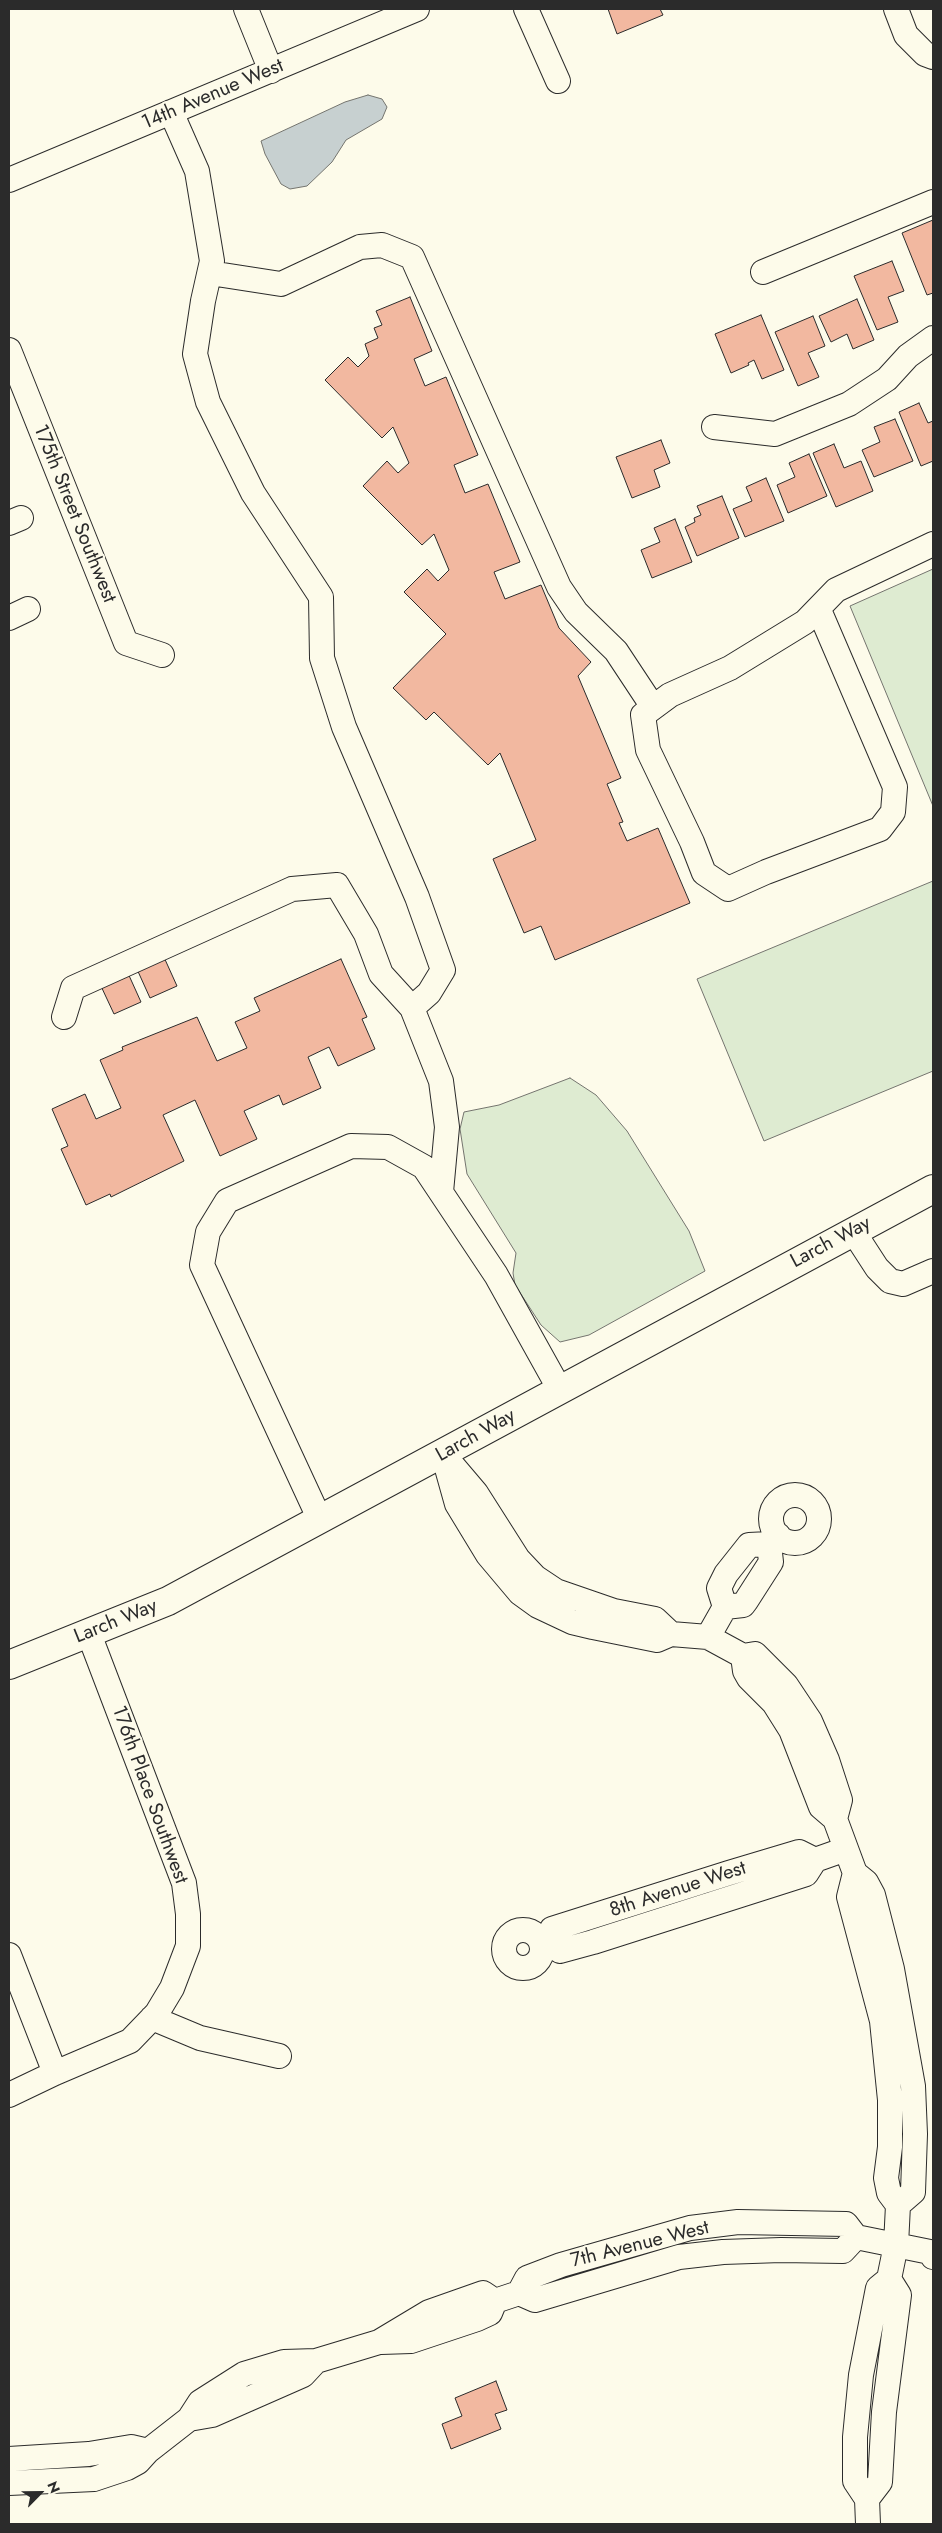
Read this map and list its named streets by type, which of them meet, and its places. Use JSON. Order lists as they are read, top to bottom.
{
  "streets": {
    "main road": ["Larch Way"],
    "street": [
      "14th Avenue West",
      "175th Street Southwest",
      "176th Place Southwest",
      "8th Avenue West",
      "7th Avenue West"
    ]
  },
  "crossings": [
    ["Larch Way", "176th Place Southwest"]
  ],
  "north": "top right"
}
